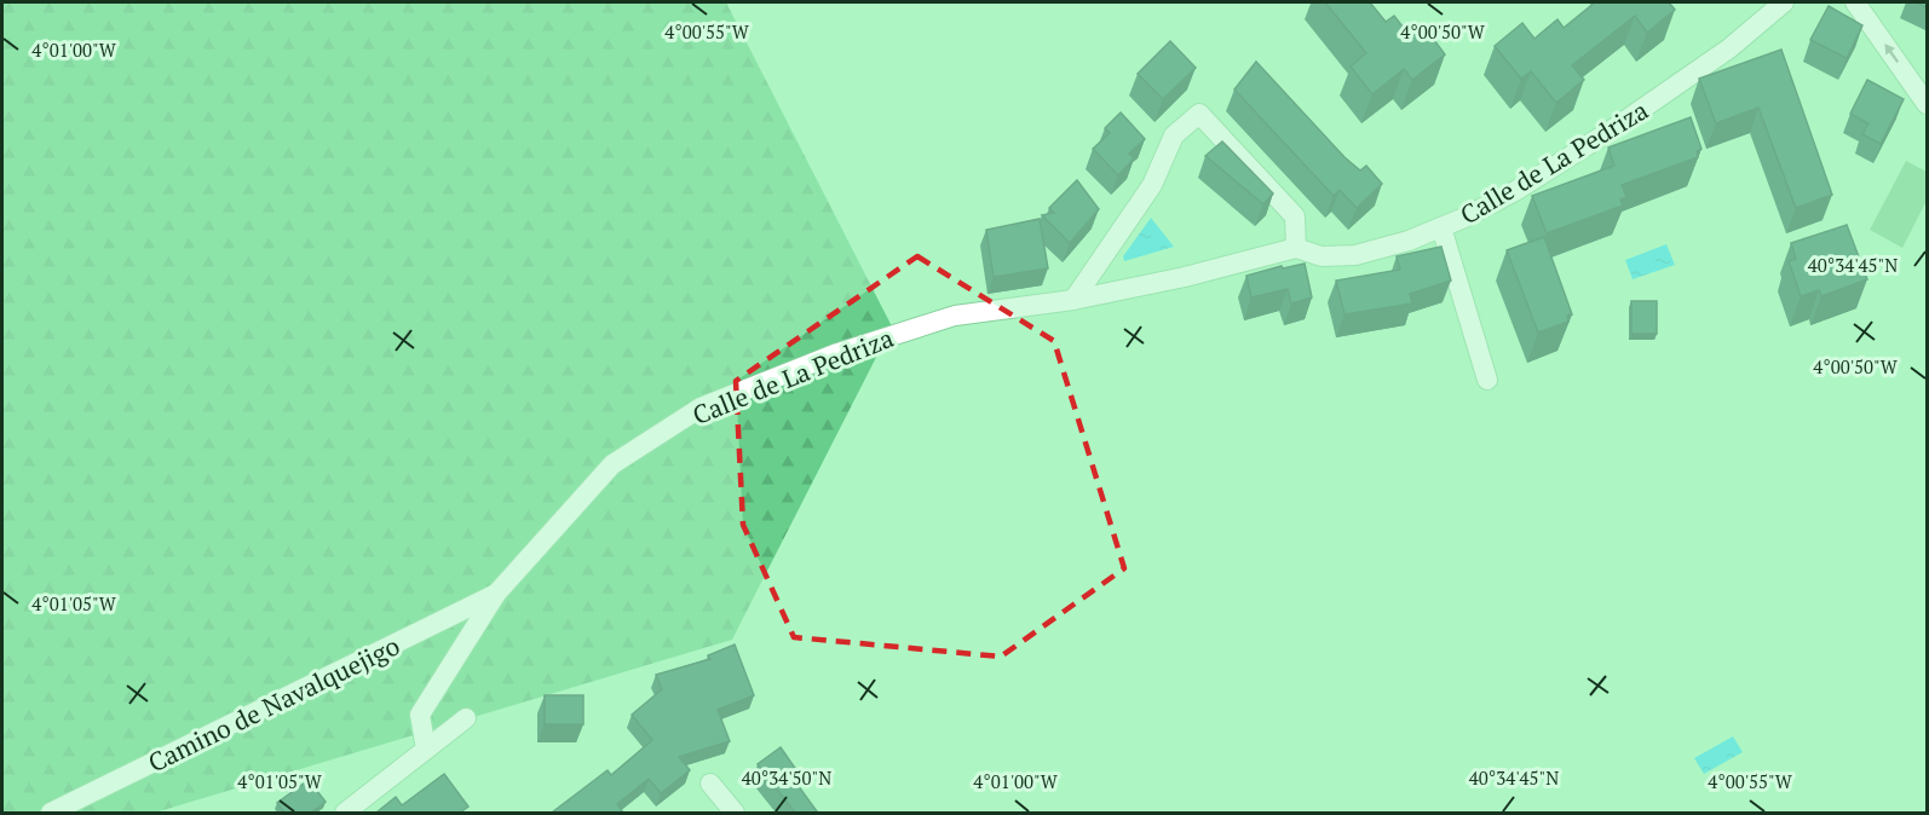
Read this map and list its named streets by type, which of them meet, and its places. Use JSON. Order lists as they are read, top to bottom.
{
  "streets": {
    "street": ["Calle de La Pedriza", "Camino de Navalquejigo"]
  },
  "crossings": [
    ["Calle de La Pedriza", "Camino de Navalquejigo"]
  ],
  "coordinates": [
    "4°00'55\"W",
    "4°00'50\"W",
    "4°01'00\"W",
    "40°34'45\"N",
    "4°01'05\"W",
    "40°34'50\"N"
  ]
}
